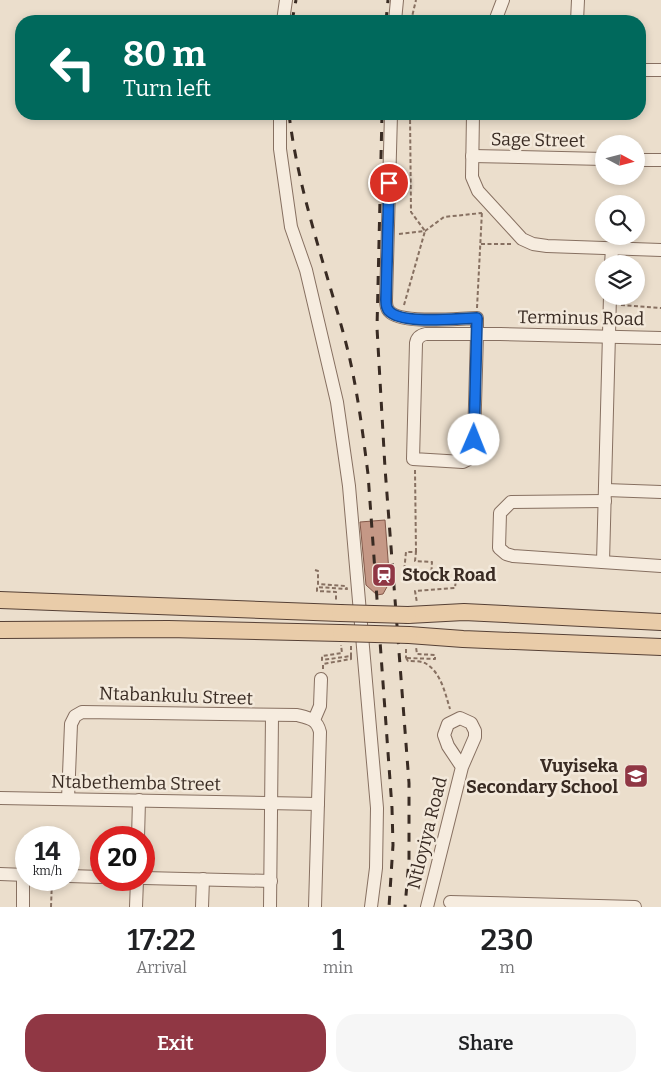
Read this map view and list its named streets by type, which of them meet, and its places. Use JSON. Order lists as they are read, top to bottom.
{
  "streets": {
    "street": [
      "Sage Street",
      "Terminus Road",
      "Ntabankulu Street",
      "Ntabethemba Street",
      "Ntloyiya Road"
    ]
  },
  "crossings": [
    ["Ntabankulu Street", "Ntabethemba Street"]
  ],
  "places": {
    "station": ["Stock Road"],
    "school or university": ["Vuyiseka Secondary School"]
  },
  "north": "right",
  "page": {
    "turn": ["80 m", "Turn left"],
    "speed": "14 km/h",
    "limit": "20",
    "eta": [
      "17:22",
      "Arrival",
      "1",
      "min",
      "230",
      "m"
    ],
    "buttons": ["Exit", "Share"]
  }
}
